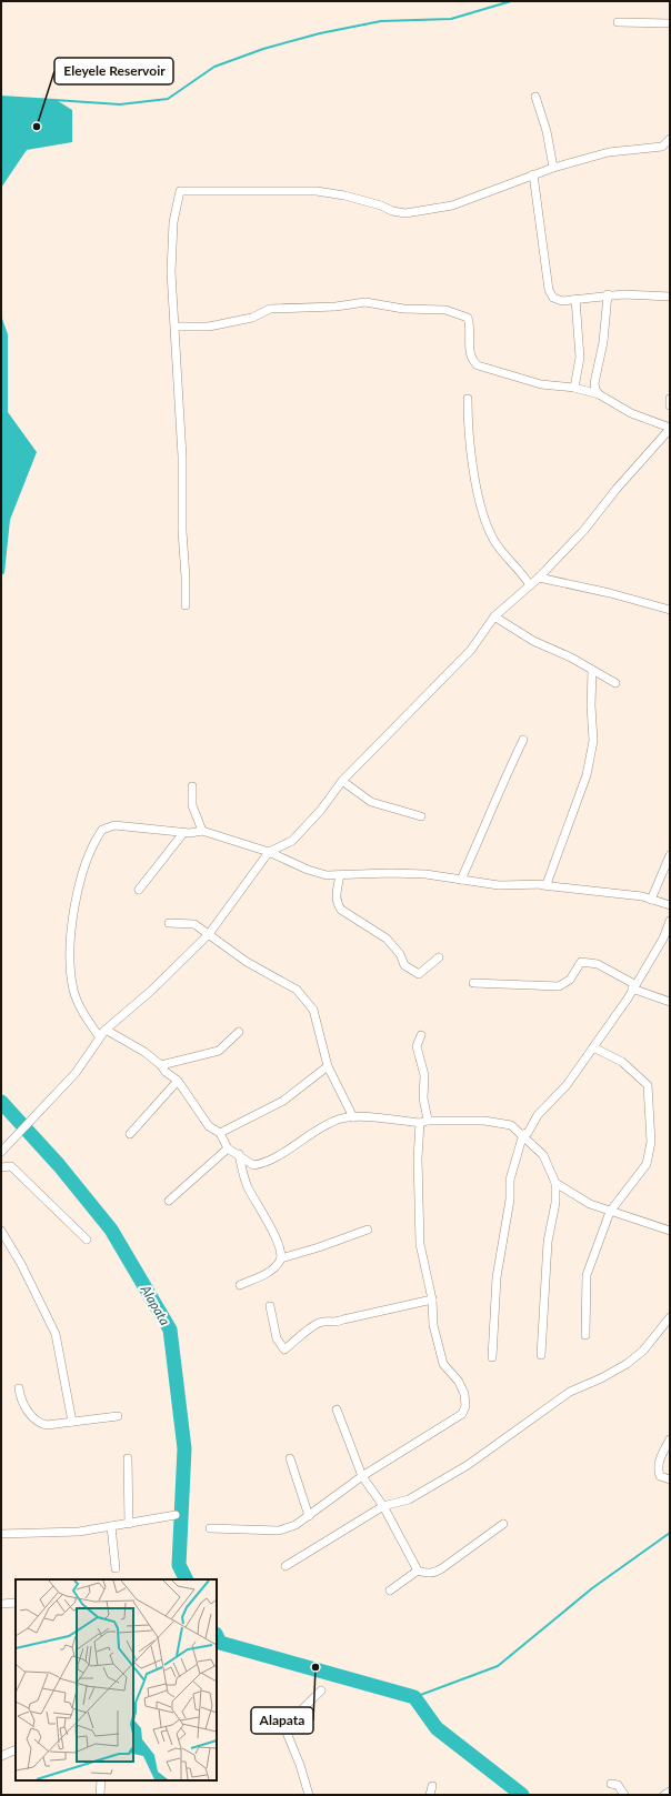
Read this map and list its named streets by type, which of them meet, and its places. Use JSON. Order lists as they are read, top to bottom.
{
  "water": ["Alapata"],
  "places": ["Eleyele Reservoir", "Alapata"]
}
